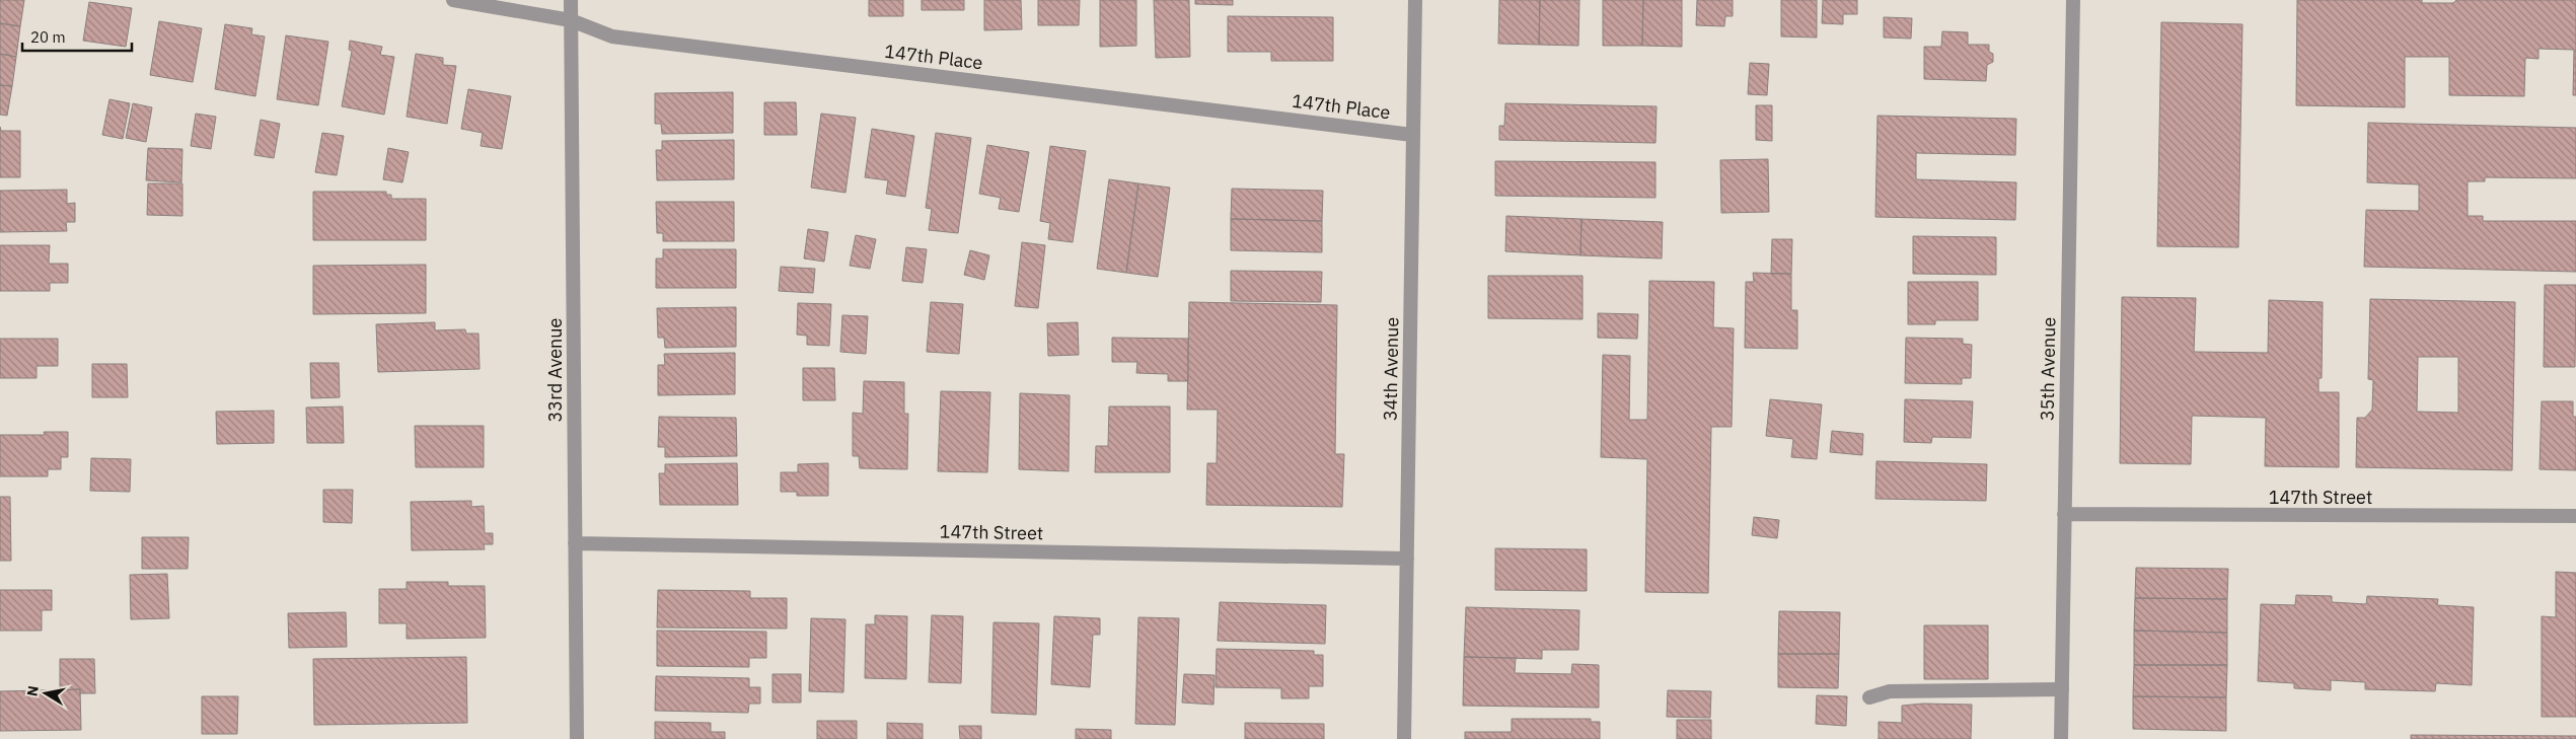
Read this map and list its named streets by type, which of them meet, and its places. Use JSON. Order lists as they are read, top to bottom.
{
  "streets": {
    "street": [
      "147th Place",
      "34th Avenue",
      "35th Avenue",
      "33rd Avenue",
      "147th Street"
    ]
  },
  "crossings": [
    ["147th Place", "34th Avenue"],
    ["147th Place", "33rd Avenue"],
    ["34th Avenue", "147th Street"],
    ["35th Avenue", "147th Street"],
    ["33rd Avenue", "147th Street"]
  ],
  "scale_bar": "20 m",
  "north": "left"
}
